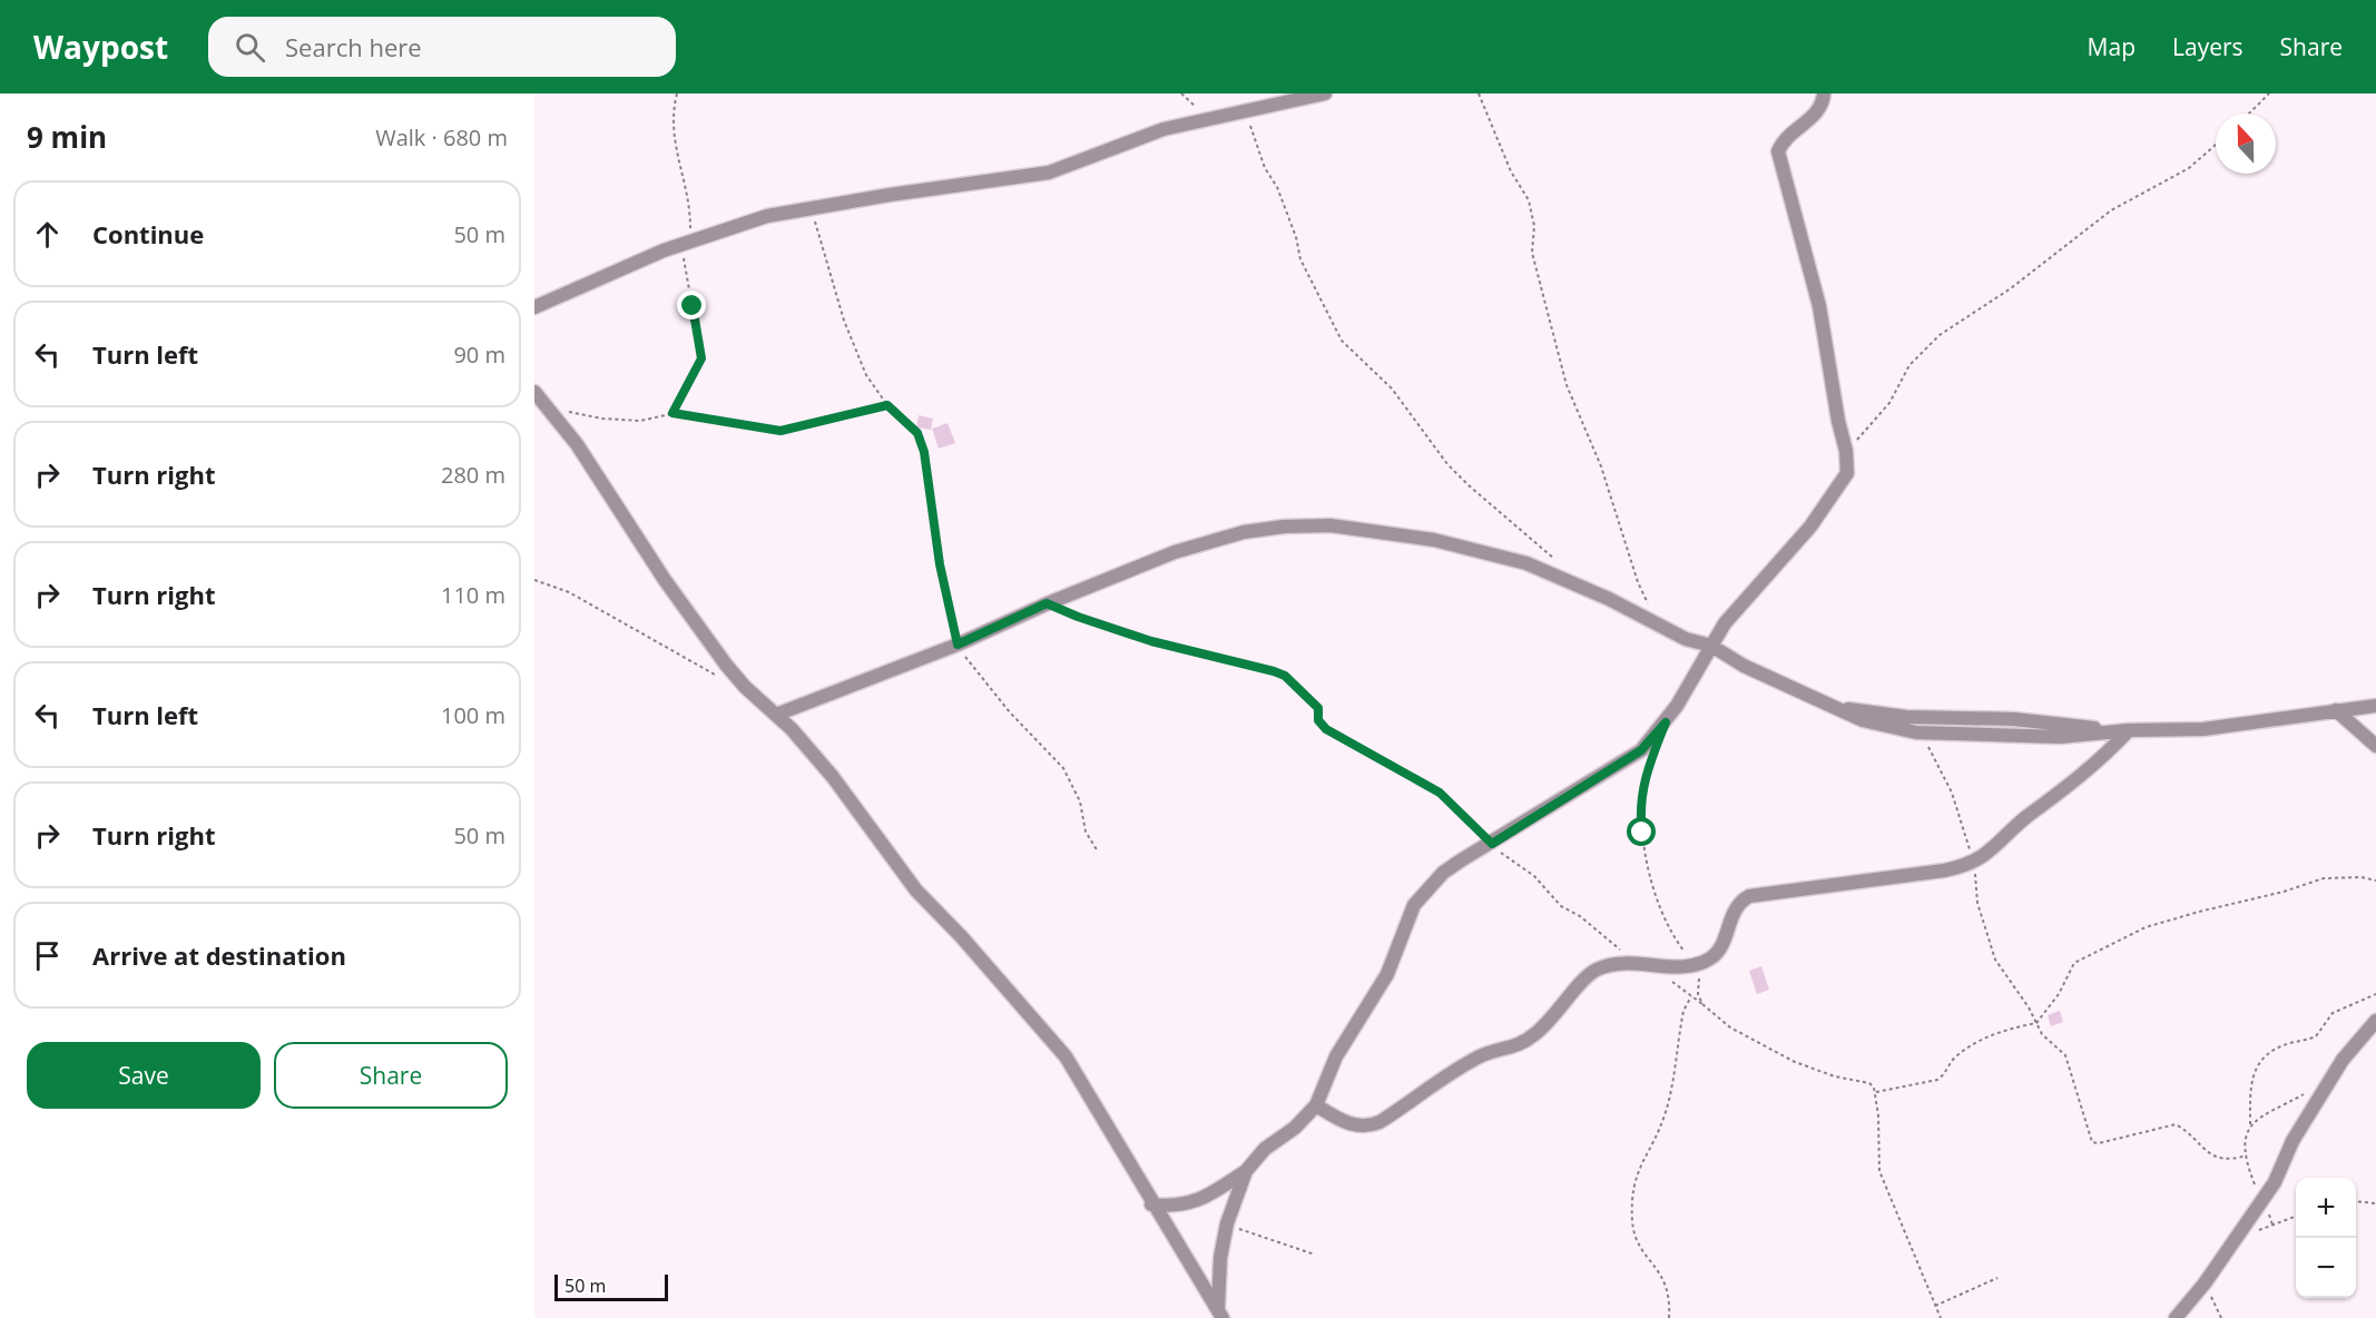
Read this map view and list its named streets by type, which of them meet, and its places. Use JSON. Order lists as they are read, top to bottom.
{
  "scale_bar": "50 m",
  "north": "top",
  "page": {
    "header": "Waypost",
    "search": "Search here",
    "nav": ["Map", "Layers", "Share"],
    "heading": ["9 min", "Walk · 680 m"],
    "list": [
      ["Continue", "50 m"],
      ["Turn left", "90 m"],
      ["Turn right", "280 m"],
      ["Turn right", "110 m"],
      ["Turn left", "100 m"],
      ["Turn right", "50 m"],
      "Arrive at destination"
    ],
    "buttons": ["Save", "Share"],
    "map_buttons": ["+", "−"],
    "scale": "50 m"
  }
}
